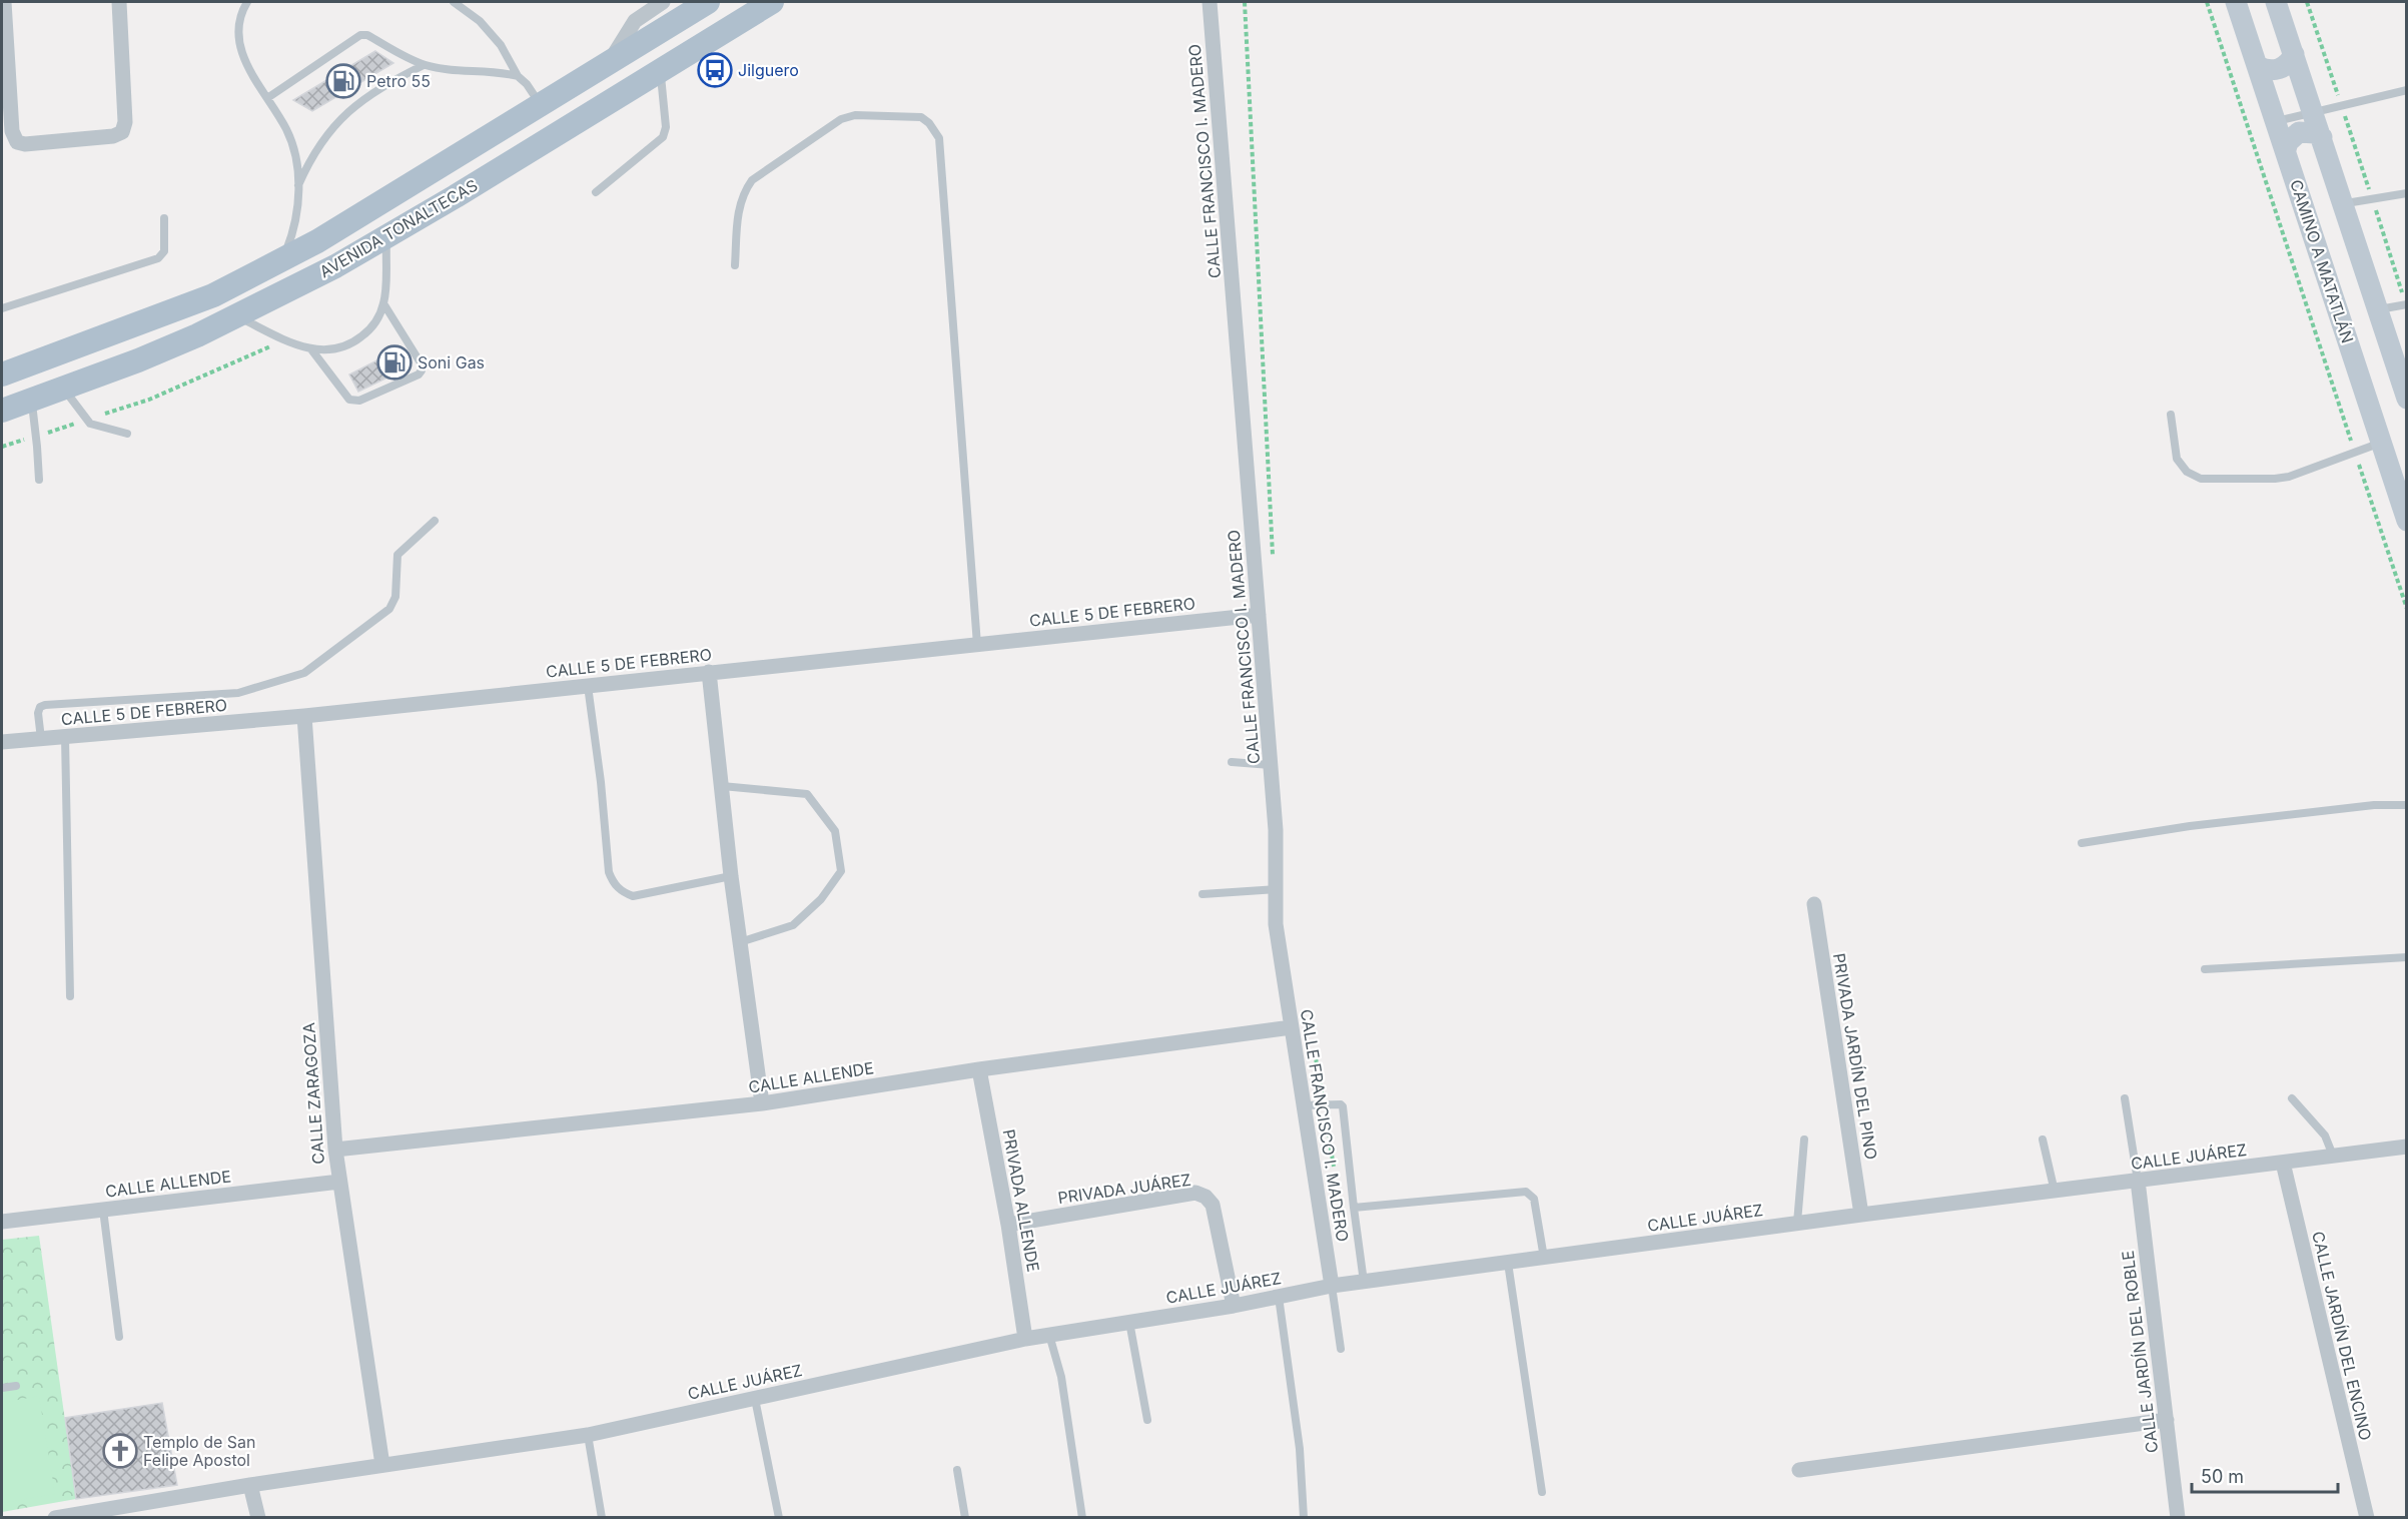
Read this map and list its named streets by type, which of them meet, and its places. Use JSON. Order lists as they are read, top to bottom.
{
  "streets": {
    "main road": ["AVENIDA TONALTECAS"],
    "street": [
      "CALLE FRANCISCO I. MADERO",
      "CAMINO A MATATLÁN",
      "CALLE 5 DE FEBRERO",
      "PRIVADA JARDÍN DEL PINO",
      "CALLE ALLENDE",
      "CALLE ZARAGOZA",
      "CALLE JUÁREZ",
      "PRIVADA JUÁREZ",
      "PRIVADA ALLENDE",
      "CALLE JARDÍN DEL ENCINO",
      "CALLE JARDÍN DEL ROBLE"
    ]
  },
  "crossings": [
    ["CALLE FRANCISCO I. MADERO", "CALLE 5 DE FEBRERO"],
    ["CALLE FRANCISCO I. MADERO", "CALLE ALLENDE"],
    ["CALLE FRANCISCO I. MADERO", "CALLE JUÁREZ"],
    ["CALLE 5 DE FEBRERO", "CALLE ZARAGOZA"],
    ["PRIVADA JARDÍN DEL PINO", "CALLE JUÁREZ"],
    ["CALLE ALLENDE", "CALLE ZARAGOZA"],
    ["CALLE ALLENDE", "PRIVADA ALLENDE"],
    ["CALLE ZARAGOZA", "CALLE JUÁREZ"],
    ["CALLE JUÁREZ", "PRIVADA JUÁREZ"],
    ["CALLE JUÁREZ", "PRIVADA ALLENDE"],
    ["CALLE JUÁREZ", "CALLE JARDÍN DEL ENCINO"],
    ["CALLE JUÁREZ", "CALLE JARDÍN DEL ROBLE"],
    ["PRIVADA JUÁREZ", "PRIVADA ALLENDE"]
  ],
  "places": {
    "bus stop": ["Jilguero"],
    "fuel station": ["Petro 55", "Soni Gas"],
    "church": ["Templo de San Felipe Apostol"]
  },
  "scale_bar": "50 m"
}
